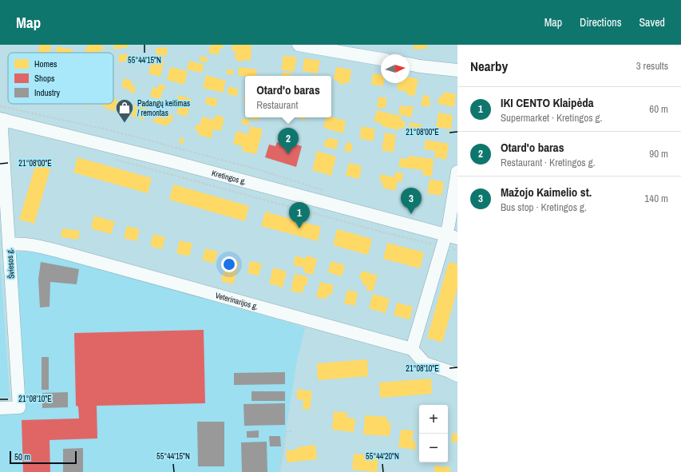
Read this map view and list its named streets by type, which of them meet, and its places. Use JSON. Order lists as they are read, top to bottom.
{
  "streets": {
    "street": ["Kretingos g.", "Šviesos g.", "Veterinarijos g."]
  },
  "crossings": [
    ["Kretingos g.", "Šviesos g."],
    ["Šviesos g.", "Veterinarijos g."]
  ],
  "places": {
    "shop": ["Padangų keitimas / remontas"]
  },
  "legend": ["Homes", "Shops", "Industry"],
  "scale_bar": "50 m",
  "north": "right",
  "page": {
    "header": "Map",
    "nav": ["Map", "Directions", "Saved"],
    "heading": ["Nearby", "3 results"],
    "popup": ["Otard'o baras", "Restaurant"],
    "list": [
      {
        "mark": "1",
        "name": "IKI CENTO Klaipėda",
        "note": "Supermarket · Kretingos g.",
        "value": "60 m"
      },
      {
        "mark": "2",
        "name": "Otard'o baras",
        "note": "Restaurant · Kretingos g.",
        "value": "90 m"
      },
      {
        "mark": "3",
        "name": "Mažojo Kaimelio st.",
        "note": "Bus stop · Kretingos g.",
        "value": "140 m"
      }
    ],
    "pins": ["2", "3", "1"],
    "map_buttons": ["+", "−"],
    "scale": "50 m"
  },
  "coordinates": [
    "55°44'15\"N",
    "21°08'00\"E",
    "21°08'10\"E",
    "55°44'20\"N"
  ]
}
